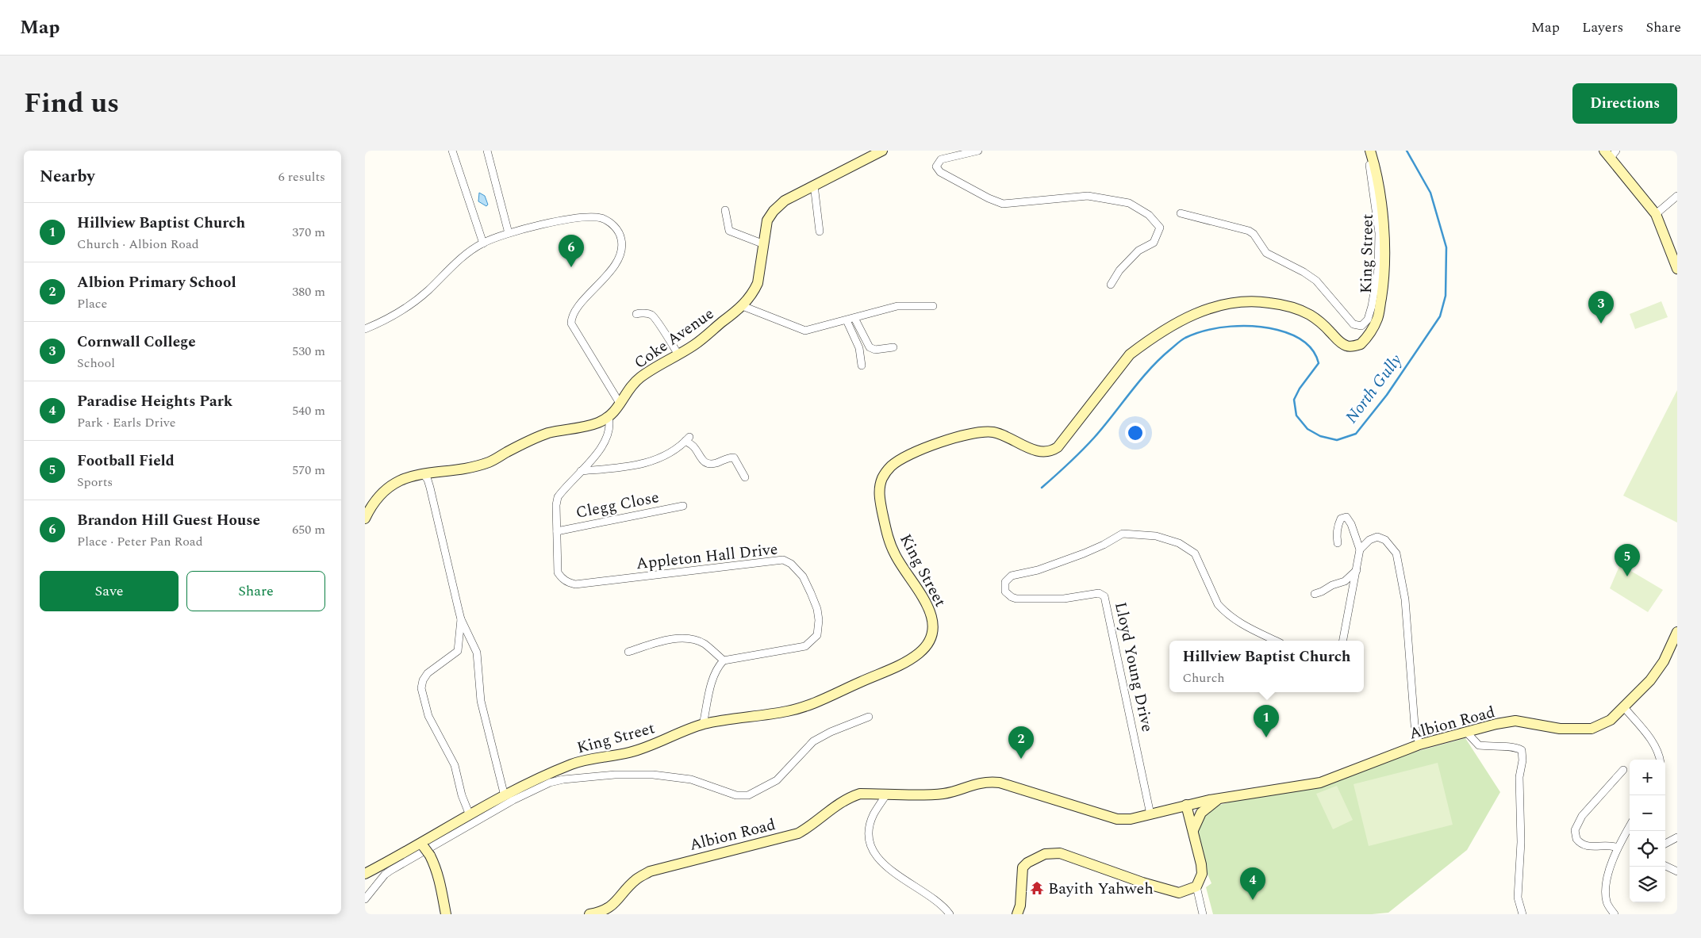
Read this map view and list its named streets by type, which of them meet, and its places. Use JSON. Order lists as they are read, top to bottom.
{
  "streets": {
    "street": [
      "King Street",
      "Coke Avenue",
      "Clegg Close",
      "Appleton Hall Drive",
      "Lloyd Young Drive",
      "Albion Road"
    ]
  },
  "crossings": [
    ["Coke Avenue", "Appleton Hall Drive"],
    ["Clegg Close", "Appleton Hall Drive"],
    ["Lloyd Young Drive", "Albion Road"]
  ],
  "water": ["North Gully"],
  "places": {
    "temple": ["Bayith Yahweh"]
  },
  "page": {
    "header": "Map",
    "nav": ["Map", "Layers", "Share"],
    "title": "Find us",
    "buttons": [
      "Directions",
      ["Save", "Share"]
    ],
    "heading": ["Nearby", "6 results"],
    "list": [
      {
        "mark": "1",
        "name": "Hillview Baptist Church",
        "note": "Church · Albion Road",
        "value": "370 m"
      },
      {
        "mark": "2",
        "name": "Albion Primary School",
        "note": "Place",
        "value": "380 m"
      },
      {
        "mark": "3",
        "name": "Cornwall College",
        "note": "School",
        "value": "530 m"
      },
      {
        "mark": "4",
        "name": "Paradise Heights Park",
        "note": "Park · Earls Drive",
        "value": "540 m"
      },
      {
        "mark": "5",
        "name": "Football Field",
        "note": "Sports",
        "value": "570 m"
      },
      {
        "mark": "6",
        "name": "Brandon Hill Guest House",
        "note": "Place · Peter Pan Road",
        "value": "650 m"
      }
    ],
    "pins": [
      "6",
      "3",
      "5",
      "1",
      "2",
      "4"
    ],
    "popup": ["Hillview Baptist Church", "Church"],
    "map_buttons": ["+", "−"]
  }
}
